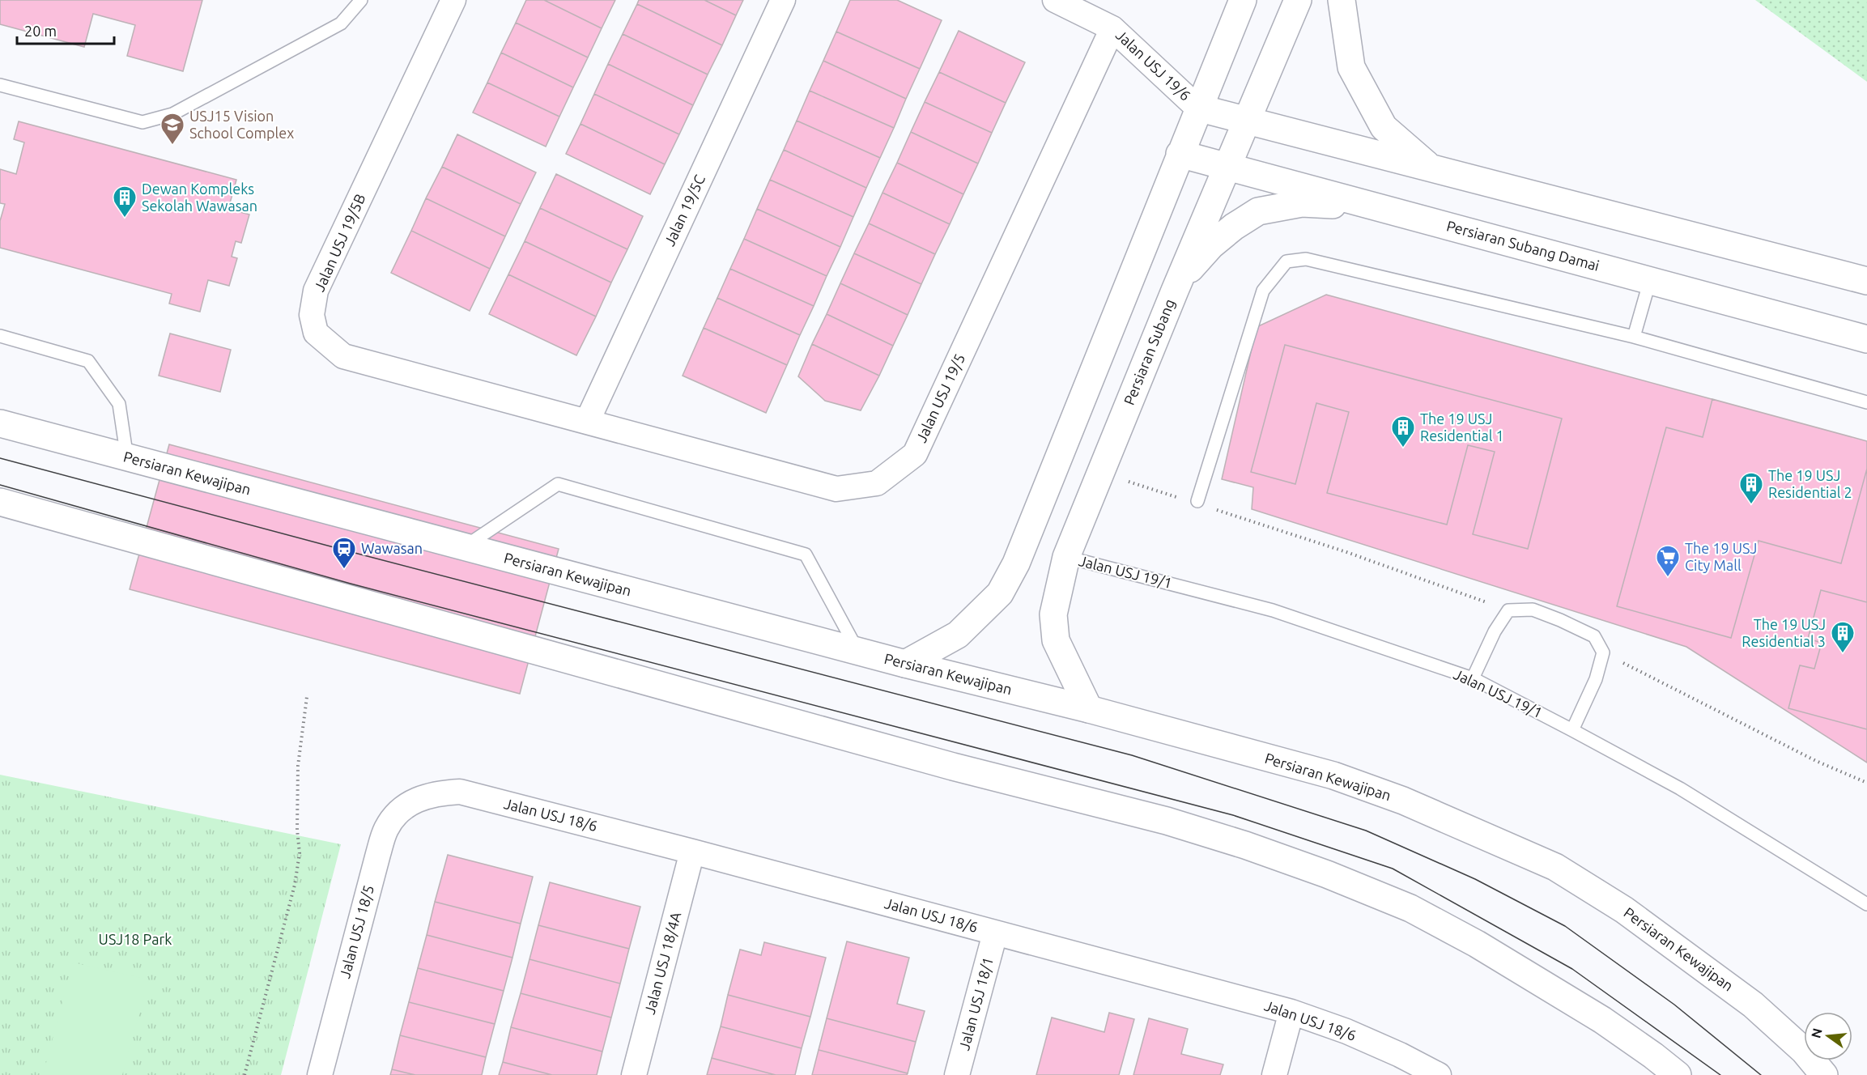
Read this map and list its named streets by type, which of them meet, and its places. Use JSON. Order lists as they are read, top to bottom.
{
  "streets": {
    "main road": ["Persiaran Subang Damai", "Persiaran Subang", "Persiaran Kewajipan"],
    "street": [
      "Jalan USJ 19/6",
      "Jalan 19/5C",
      "Jalan USJ 19/5B",
      "Jalan USJ 19/5",
      "Jalan USJ 18/6",
      "Jalan USJ 18/5",
      "Jalan USJ 18/4A",
      "Jalan USJ 18/1"
    ],
    "lane": ["Jalan USJ 19/1"]
  },
  "crossings": [
    ["Jalan USJ 19/6", "Jalan USJ 19/5"],
    ["Jalan 19/5C", "Jalan USJ 19/5B"],
    ["Jalan 19/5C", "Jalan USJ 19/5"],
    ["Jalan USJ 19/5B", "Jalan USJ 19/5"],
    ["Persiaran Subang Damai", "Persiaran Subang"],
    ["Persiaran Subang", "Persiaran Kewajipan"],
    ["Persiaran Subang", "Jalan USJ 19/1"],
    ["Jalan USJ 18/6", "Jalan USJ 18/5"],
    ["Jalan USJ 18/6", "Jalan USJ 18/4A"],
    ["Jalan USJ 18/6", "Jalan USJ 18/1"]
  ],
  "parks": ["USJ18 Park"],
  "places": {
    "school or university": ["USJ15 Vision School Complex"],
    "building": [
      "Dewan Kompleks Sekolah Wawasan",
      "The 19 USJ Residential 1",
      "The 19 USJ Residential 2",
      "The 19 USJ Residential 3"
    ],
    "station": ["Wawasan"],
    "supermarket": ["The 19 USJ City Mall"]
  },
  "scale_bar": "20 m",
  "north": "left"
}
